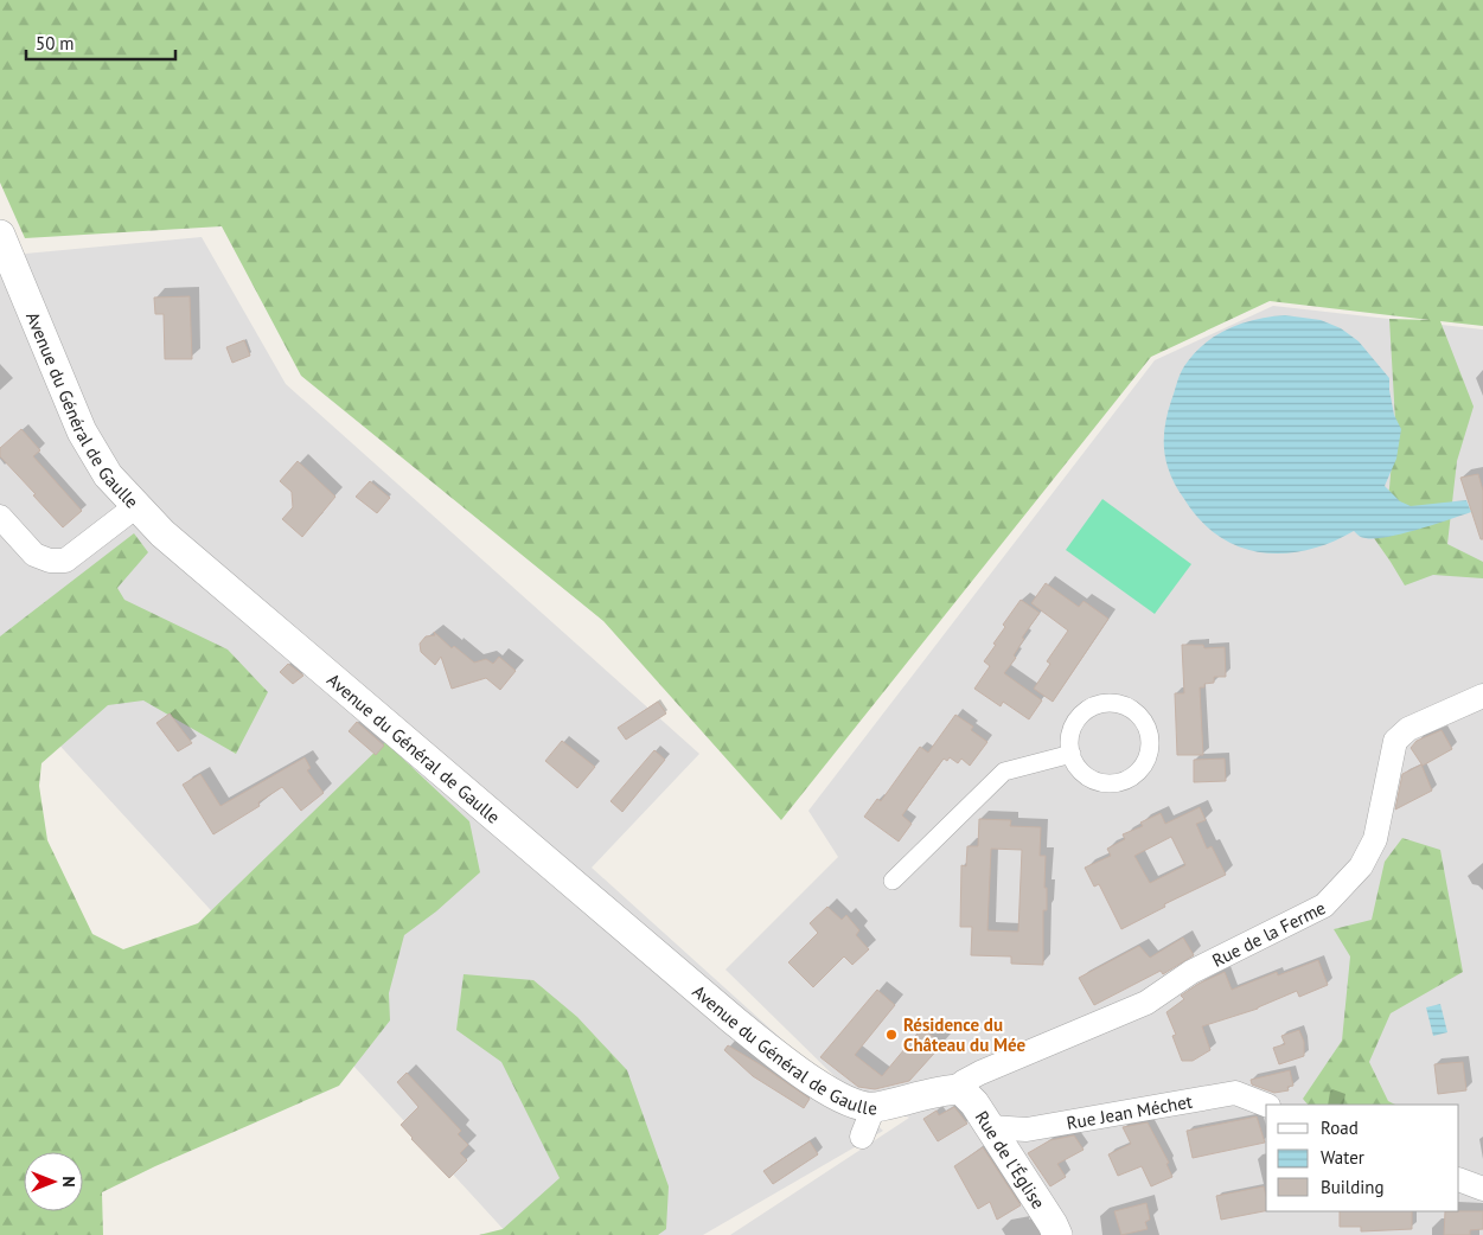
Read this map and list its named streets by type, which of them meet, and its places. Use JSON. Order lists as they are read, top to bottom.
{
  "streets": {
    "street": [
      "Avenue du Général de Gaulle",
      "Rue de la Ferme",
      "Rue Jean Méchet",
      "Rue de l'Église"
    ]
  },
  "crossings": [
    ["Avenue du Général de Gaulle", "Rue de la Ferme"],
    ["Avenue du Général de Gaulle", "Rue de l'Église"],
    ["Rue de la Ferme", "Rue de l'Église"],
    ["Rue Jean Méchet", "Rue de l'Église"]
  ],
  "places": ["Résidence du Château du Mée"],
  "legend": ["Road", "Water", "Building"],
  "scale_bar": "50 m",
  "north": "right"
}
